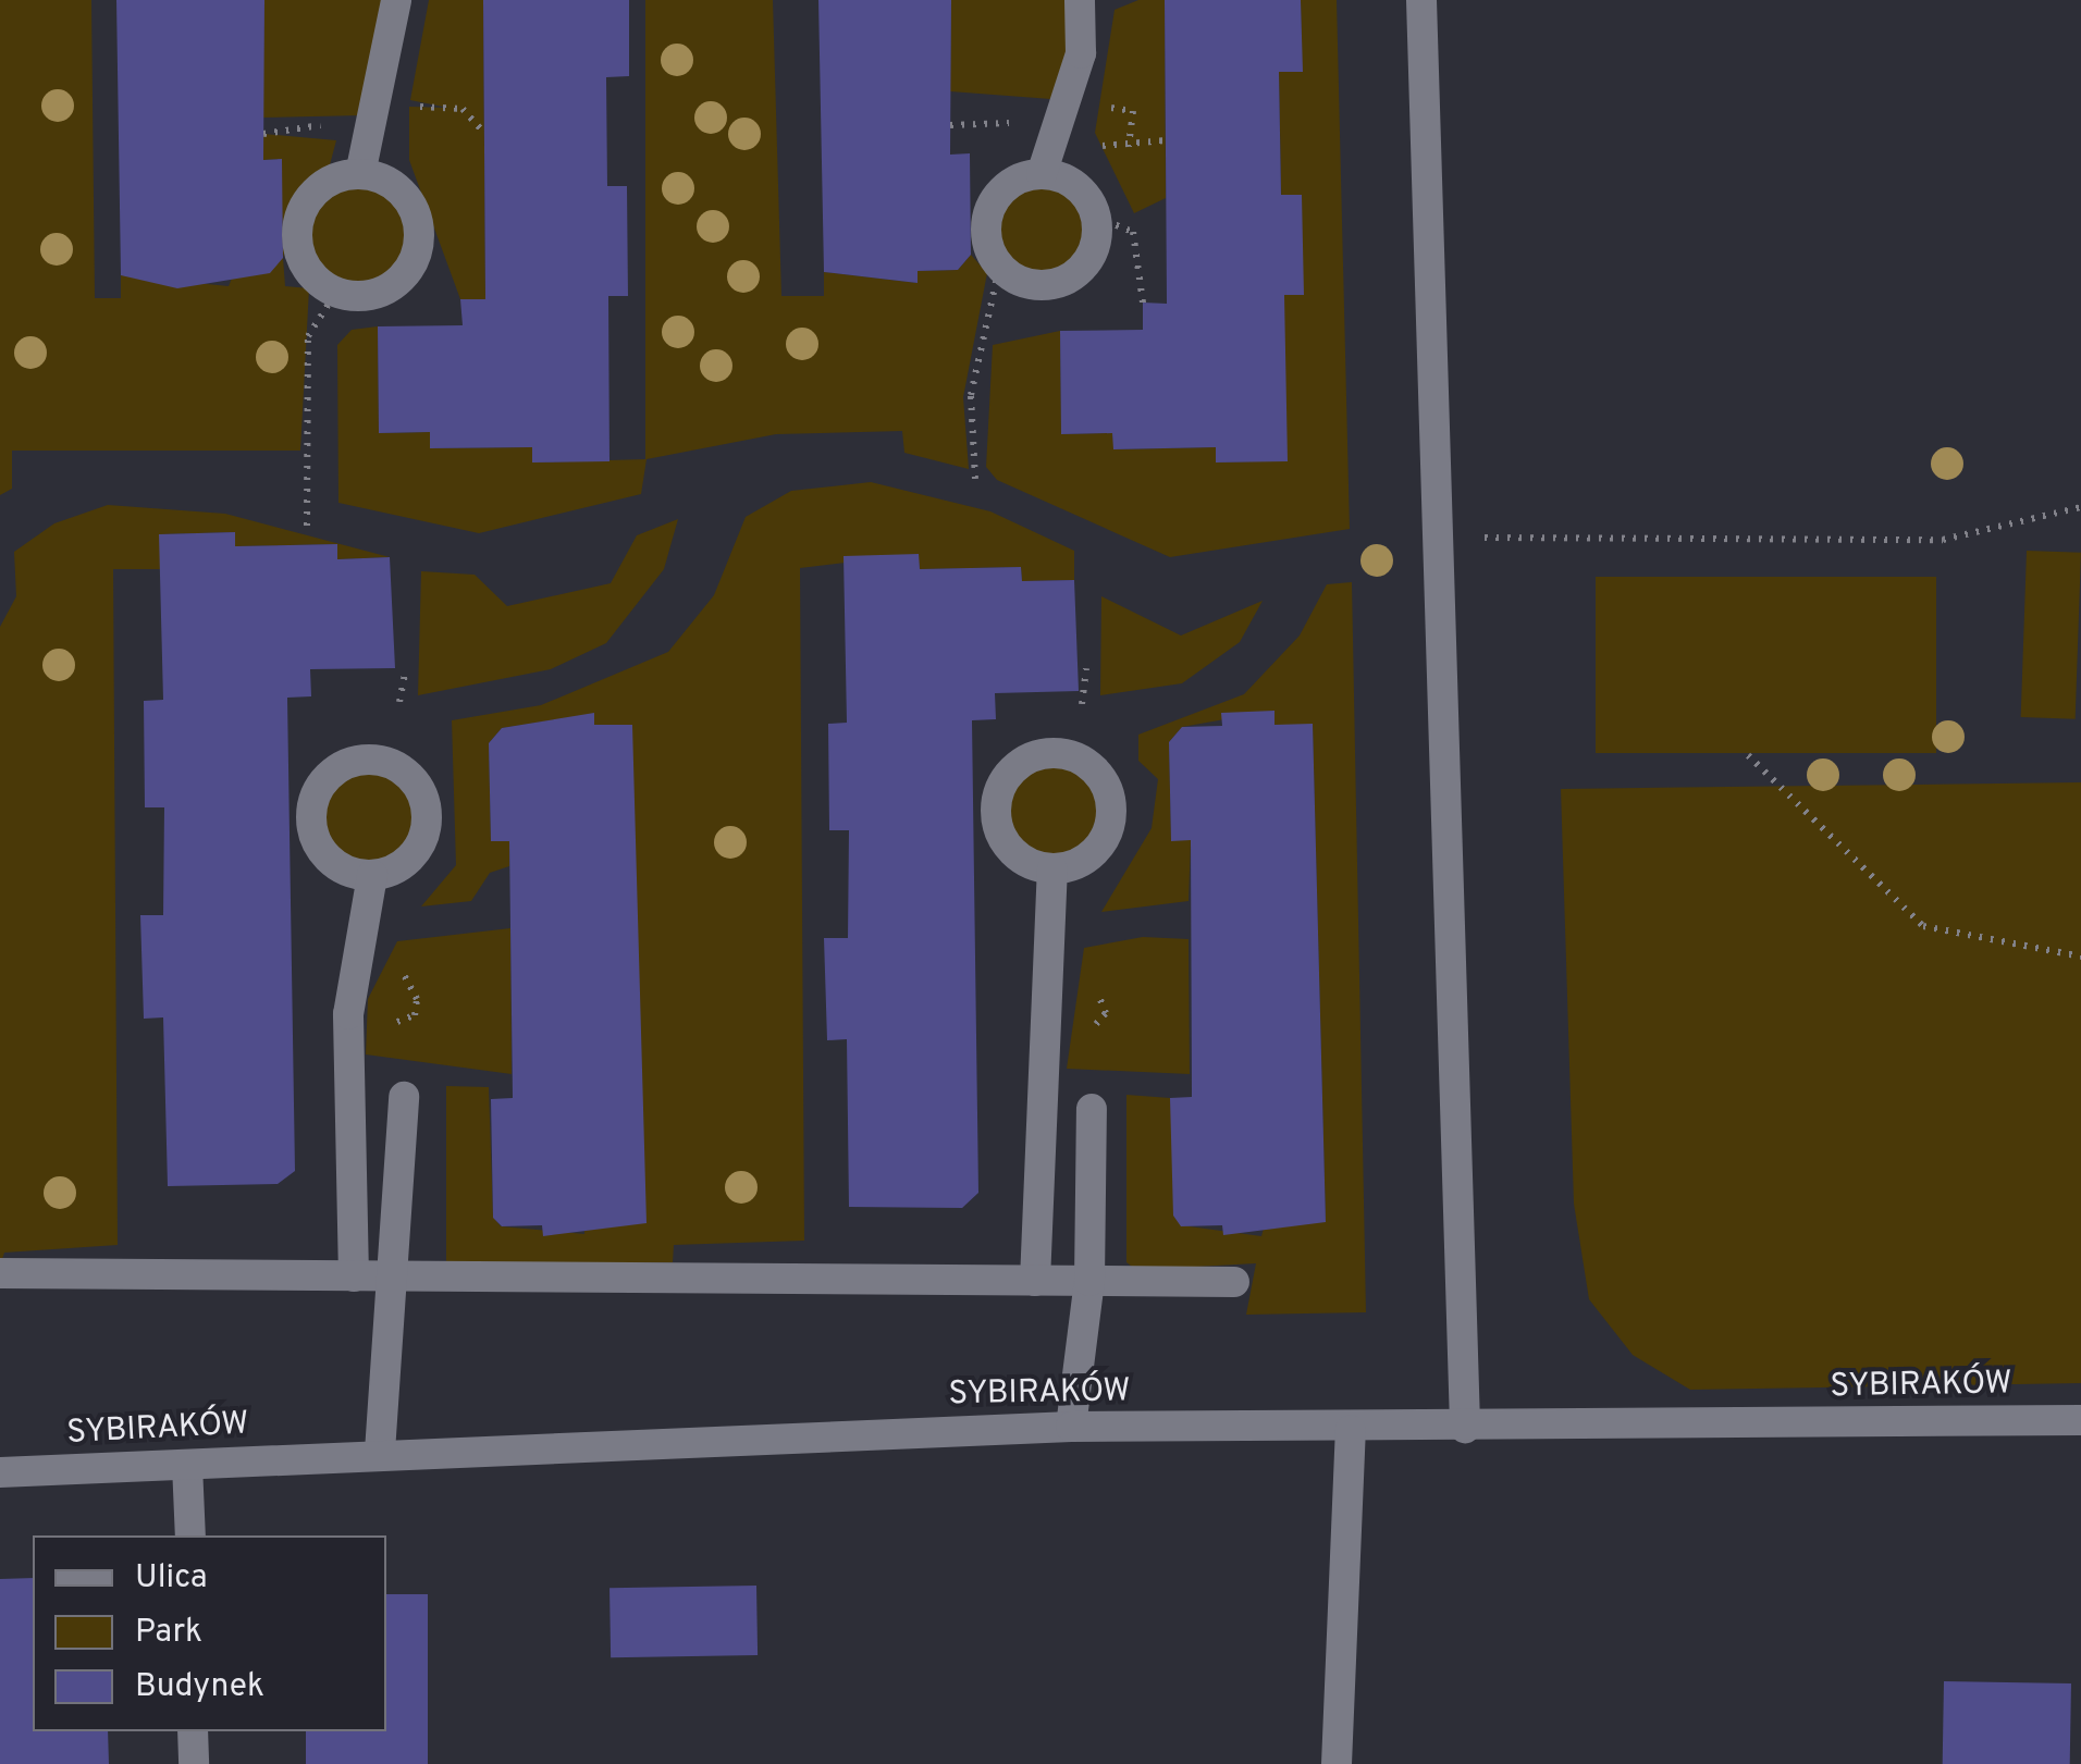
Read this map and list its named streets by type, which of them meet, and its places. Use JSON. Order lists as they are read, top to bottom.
{
  "streets": {
    "street": ["SYBIRAKÓW"]
  },
  "legend": ["Ulica", "Park", "Budynek"]
}
